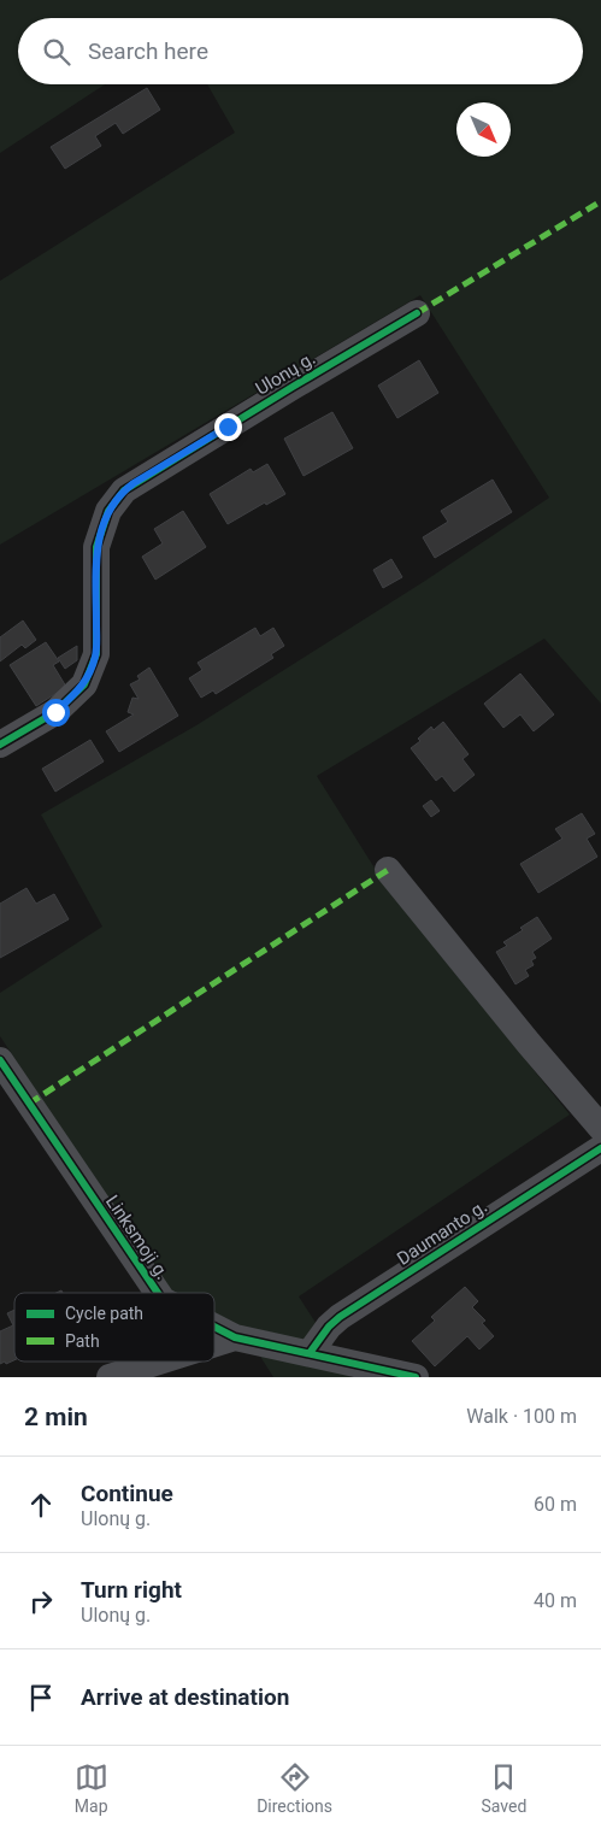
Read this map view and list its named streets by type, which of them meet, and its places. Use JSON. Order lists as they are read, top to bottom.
{
  "streets": {
    "street": ["Ulonų g.", "Daumanto g.", "Linksmoji g."]
  },
  "crossings": [
    ["Daumanto g.", "Linksmoji g."]
  ],
  "legend": ["Cycle path", "Path"],
  "north": "bottom right",
  "page": {
    "search": "Search here",
    "heading": ["2 min", "Walk · 100 m"],
    "list": [
      ["Continue", "Ulonų g.", "60 m"],
      ["Turn right", "Ulonų g.", "40 m"],
      "Arrive at destination"
    ],
    "nav": ["Map", "Directions", "Saved"]
  }
}
